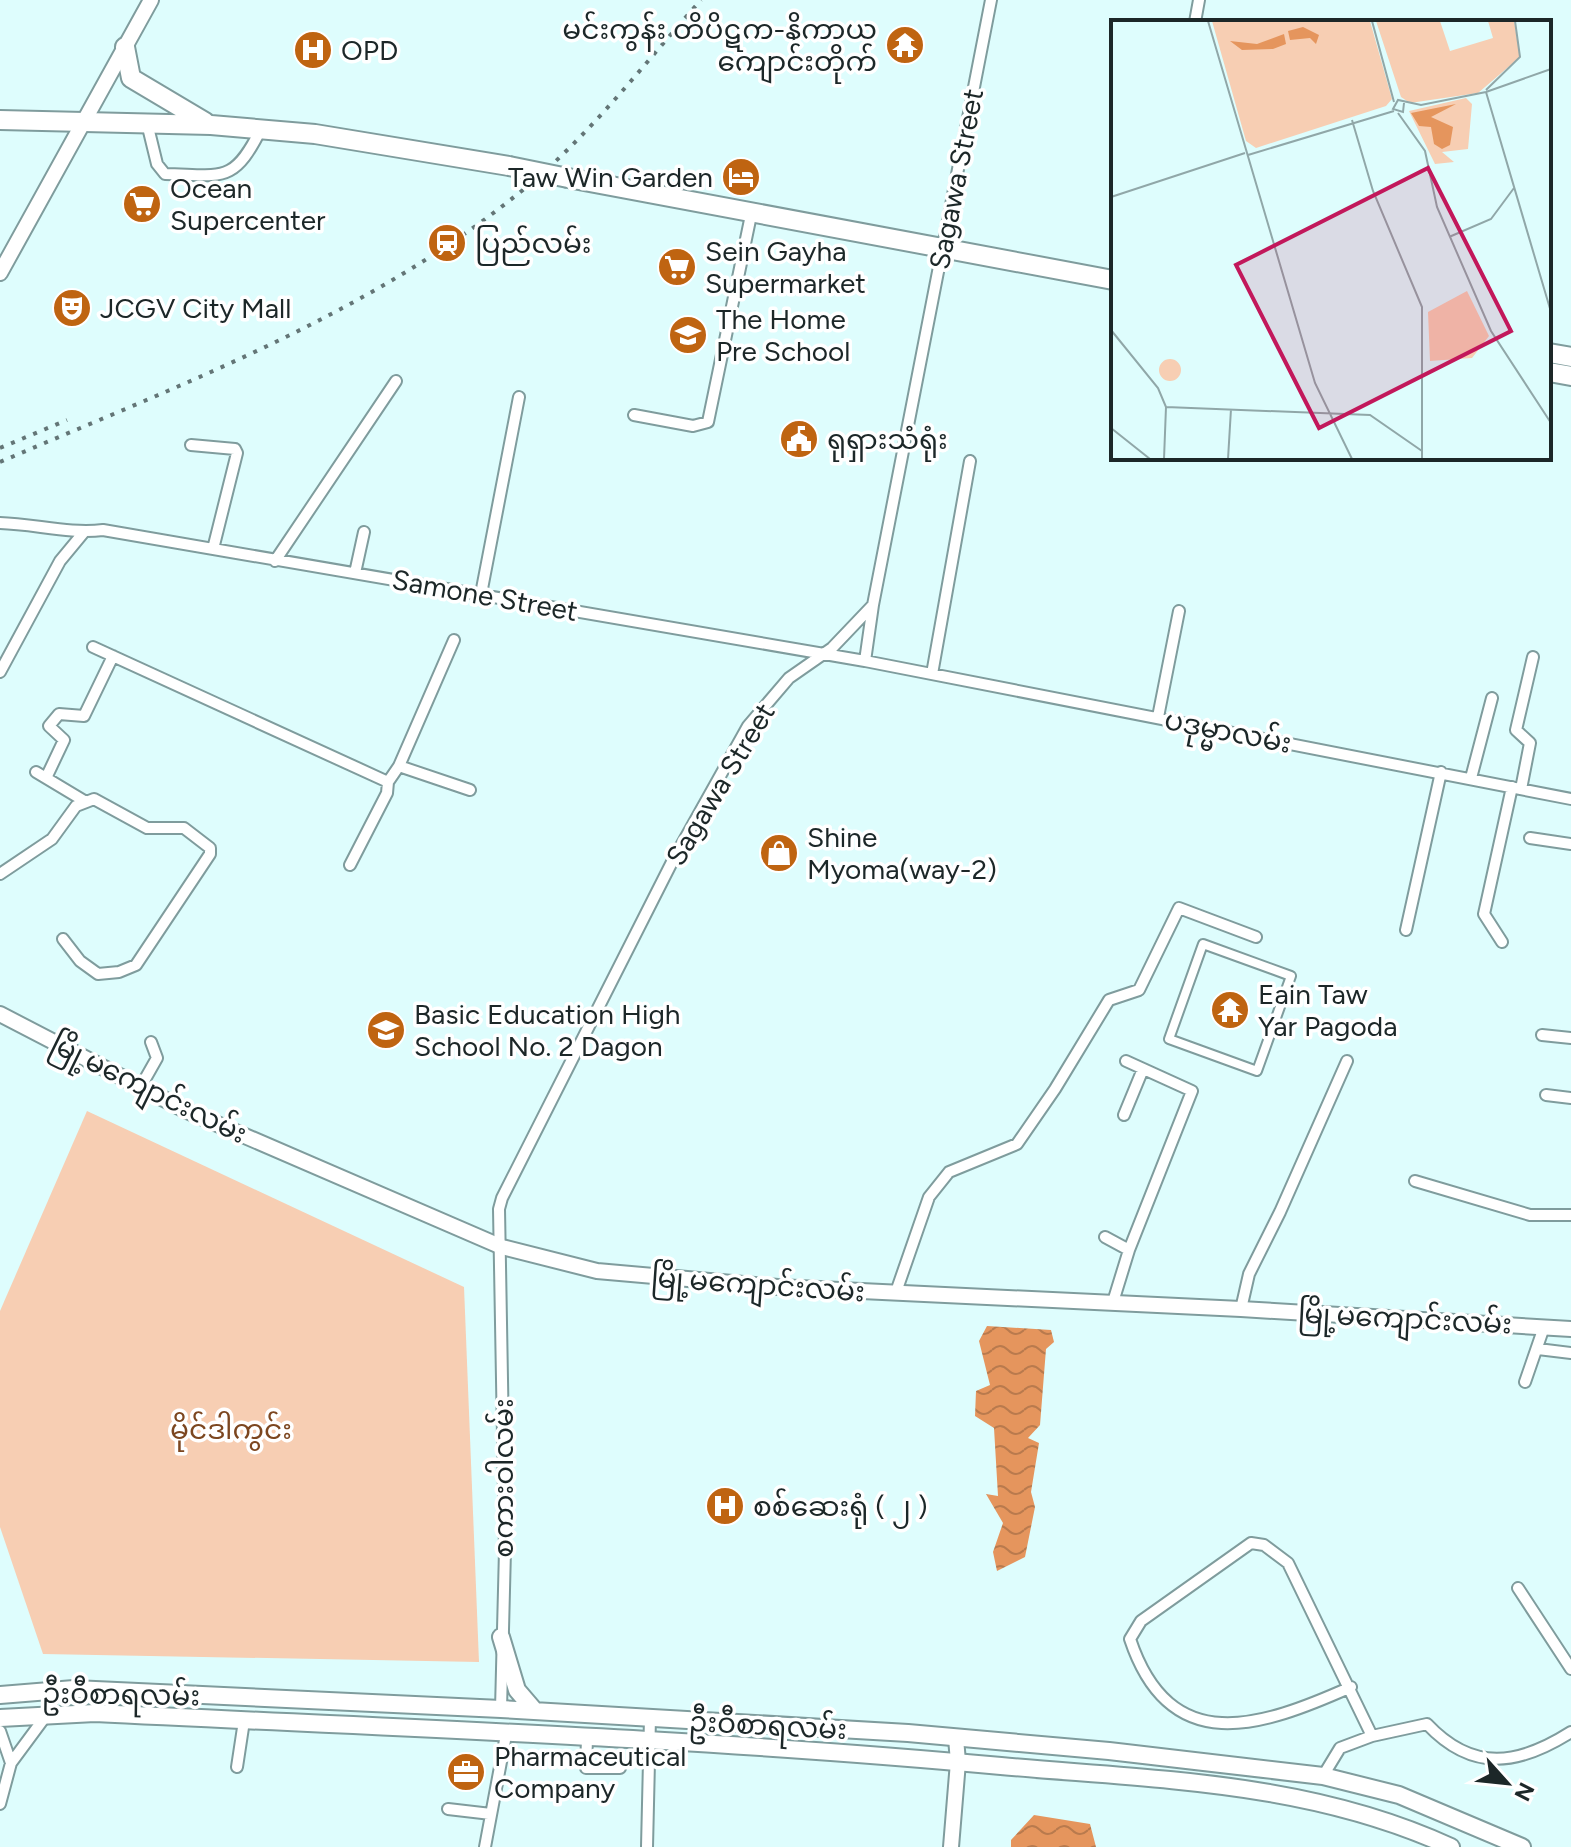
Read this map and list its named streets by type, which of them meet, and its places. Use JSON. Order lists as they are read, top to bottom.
{
  "streets": {
    "main road": ["မြို့မကျောင်းလမ်း", "ဦးဝီစာရလမ်း"],
    "street": [
      "Sagawa Street",
      "Samone Street",
      "ပဒုမ္မာလမ်း",
      "စကားဝါလမ်း"
    ]
  },
  "crossings": [
    ["Sagawa Street", "Samone Street"],
    ["Sagawa Street", "မြို့မကျောင်းလမ်း"],
    ["Sagawa Street", "စကားဝါလမ်း"],
    ["Samone Street", "ပဒုမ္မာလမ်း"],
    ["မြို့မကျောင်းလမ်း", "စကားဝါလမ်း"],
    ["စကားဝါလမ်း", "ဦးဝီစာရလမ်း"]
  ],
  "parks": ["မိုင်ဒါကွင်း"],
  "places": {
    "temple": ["မင်းကွန်း တိပိဋက-နိကာယ ကျောင်းတိုက်", "Eain Taw Yar Pagoda"],
    "hospital": ["OPD", "စစ်ဆေးရုံ ( ၂ )"],
    "hotel": ["Taw Win Garden"],
    "supermarket": ["Ocean Supercenter", "Sein Gayha Supermarket"],
    "station": ["ပြည်လမ်း"],
    "theatre": ["JCGV City Mall"],
    "school or university": ["The Home Pre School", "Basic Education High School No. 2 Dagon"],
    "public building": ["ရုရှားသံရုံး"],
    "shop": ["Shine Myoma(way-2)"],
    "office": ["Pharmaceutical Company"]
  },
  "north": "bottom right"
}
